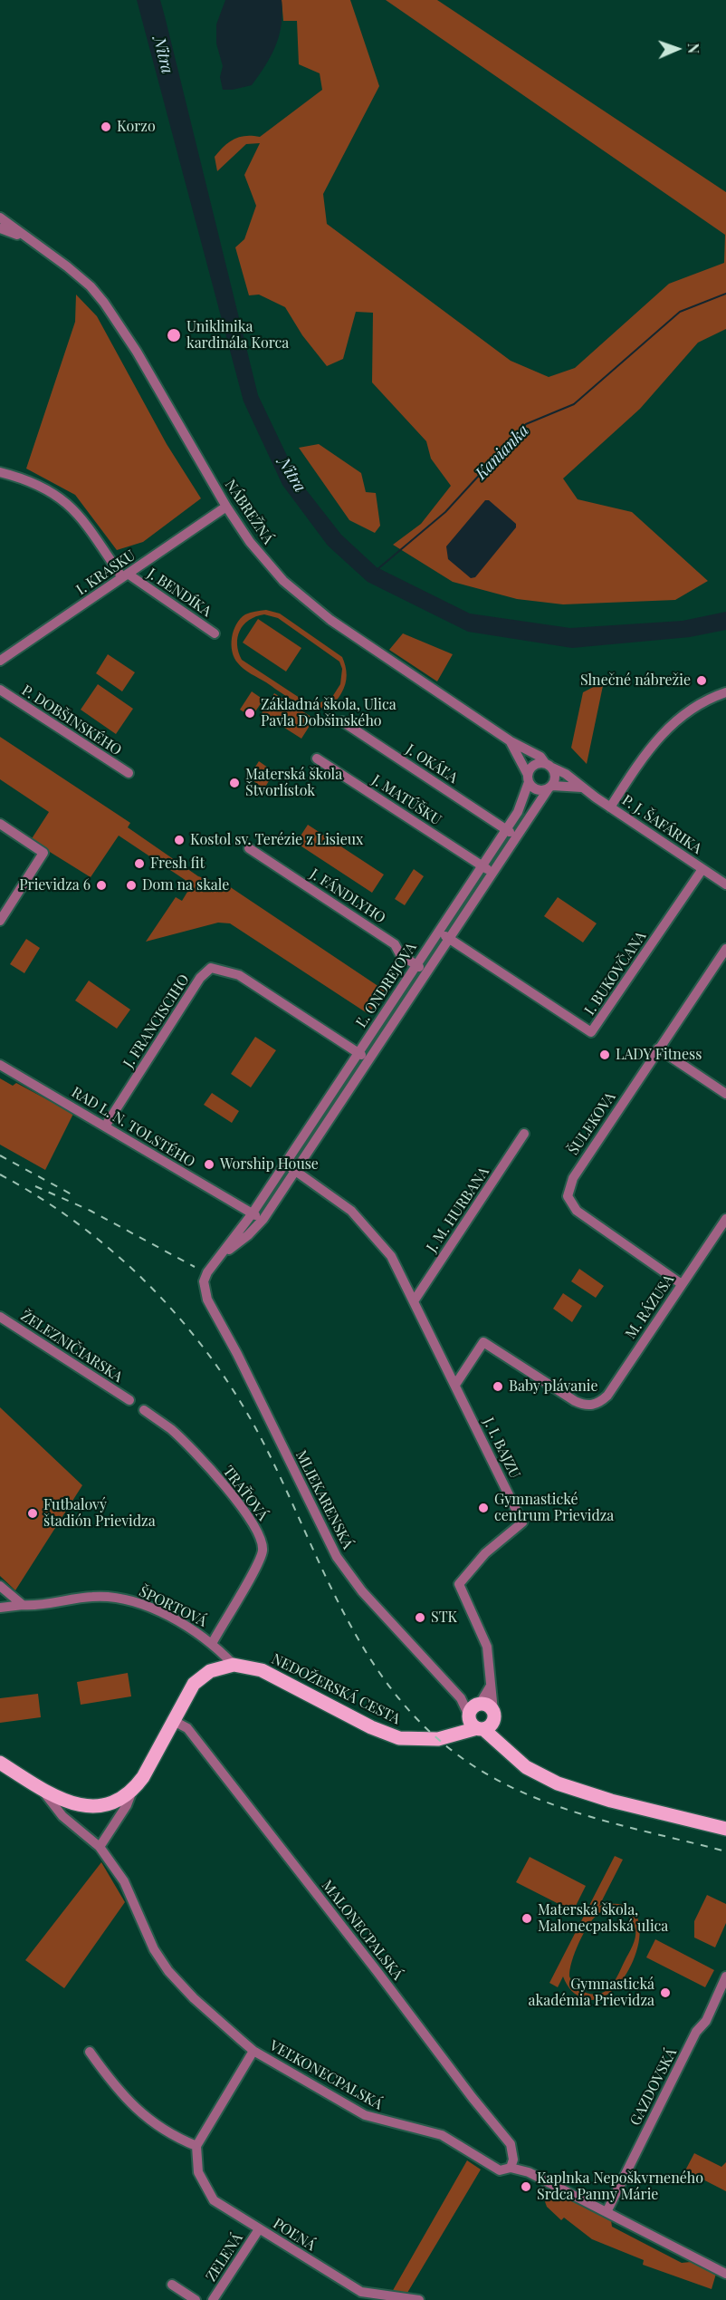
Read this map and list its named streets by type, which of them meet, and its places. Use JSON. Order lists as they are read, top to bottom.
{
  "streets": {
    "main road": ["NEDOŽERSKÁ CESTA"],
    "street": [
      "NÁBREŽNÁ",
      "I. KRASKU",
      "J. BENDÍKA",
      "P. DOBŠINSKÉHO",
      "J. OKÁĽA",
      "J. MATÚŠKU",
      "P. J. ŠAFÁRIKA",
      "J. FÁNDLYHO",
      "I. BUKOVČANA",
      "Ľ. ONDREJOVA",
      "J. FRANCISCIHO",
      "ŠULEKOVA",
      "RAD L. N. TOLSTÉHO",
      "J. M. HURBANA",
      "M. RÁZUSA",
      "ŽELEZNIČIARSKA",
      "J. I. BAJZU",
      "TRAŤOVÁ",
      "MLIEKARENSKÁ",
      "ŠPORTOVÁ",
      "MALONECPALSKÁ",
      "VEĽKONECPALSKÁ",
      "GAZDOVSKÁ",
      "POĽNÁ",
      "ZELENÁ"
    ]
  },
  "crossings": [
    ["NÁBREŽNÁ", "I. KRASKU"],
    ["NÁBREŽNÁ", "P. J. ŠAFÁRIKA"],
    ["NÁBREŽNÁ", "Ľ. ONDREJOVA"],
    ["I. KRASKU", "J. BENDÍKA"],
    ["J. OKÁĽA", "Ľ. ONDREJOVA"],
    ["J. MATÚŠKU", "Ľ. ONDREJOVA"],
    ["P. J. ŠAFÁRIKA", "I. BUKOVČANA"],
    ["P. J. ŠAFÁRIKA", "Ľ. ONDREJOVA"],
    ["J. FÁNDLYHO", "Ľ. ONDREJOVA"],
    ["I. BUKOVČANA", "Ľ. ONDREJOVA"],
    ["Ľ. ONDREJOVA", "J. FRANCISCIHO"],
    ["Ľ. ONDREJOVA", "RAD L. N. TOLSTÉHO"],
    ["Ľ. ONDREJOVA", "J. I. BAJZU"],
    ["Ľ. ONDREJOVA", "MLIEKARENSKÁ"],
    ["J. FRANCISCIHO", "RAD L. N. TOLSTÉHO"],
    ["ŠULEKOVA", "M. RÁZUSA"],
    ["J. M. HURBANA", "J. I. BAJZU"],
    ["M. RÁZUSA", "J. I. BAJZU"],
    ["J. I. BAJZU", "MLIEKARENSKÁ"],
    ["J. I. BAJZU", "NEDOŽERSKÁ CESTA"],
    ["TRAŤOVÁ", "ŠPORTOVÁ"],
    ["MLIEKARENSKÁ", "NEDOŽERSKÁ CESTA"],
    ["ŠPORTOVÁ", "NEDOŽERSKÁ CESTA"],
    ["NEDOŽERSKÁ CESTA", "MALONECPALSKÁ"],
    ["NEDOŽERSKÁ CESTA", "VEĽKONECPALSKÁ"],
    ["MALONECPALSKÁ", "VEĽKONECPALSKÁ"],
    ["VEĽKONECPALSKÁ", "GAZDOVSKÁ"],
    ["POĽNÁ", "ZELENÁ"]
  ],
  "water": ["Nitra", "Kanianka"],
  "places": [
    "Korzo",
    "Uniklinika kardinála Korca",
    "Slnečné nábrežie",
    "Základná škola, Ulica Pavla Dobšinského",
    "Materská škola Štvorlístok",
    "Kostol sv. Terézie z Lisieux",
    "Fresh fit",
    "Prievidza 6",
    "Dom na skale",
    "LADY Fitness",
    "Worship House",
    "Baby plávanie",
    "Gymnastické centrum Prievidza",
    "Futbalový štadión Prievidza",
    "STK",
    "Materská škola, Malonecpalská ulica",
    "Gymnastická akadémia Prievidza",
    "Kaplnka Nepoškvrneného Srdca Panny Márie"
  ],
  "north": "right"
}
